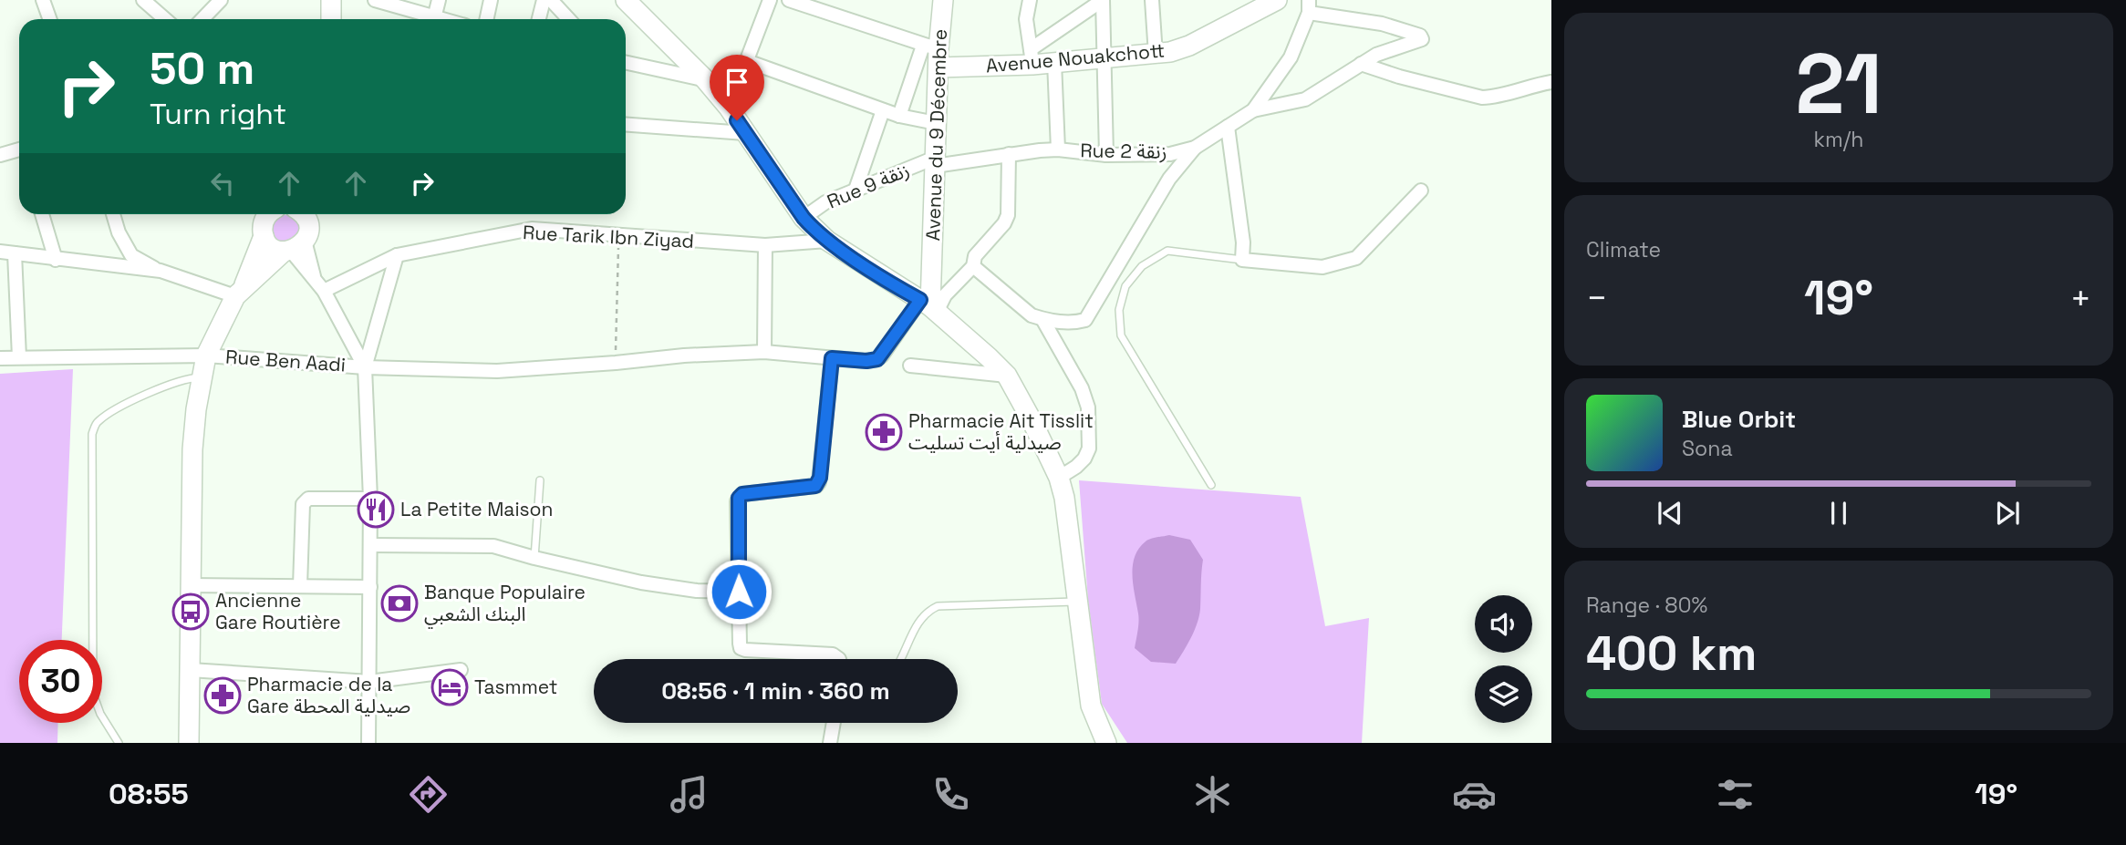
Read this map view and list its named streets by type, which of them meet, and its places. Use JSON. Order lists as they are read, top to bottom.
{
  "streets": {
    "street": [
      "Avenue Nouakchott",
      "Avenue du 9 Décembre",
      "Rue 2 زنقة",
      "Rue 9 زنقة",
      "Rue Tarik Ibn Ziyad",
      "Rue Ben Aadi"
    ]
  },
  "crossings": [
    ["Avenue Nouakchott", "Avenue du 9 Décembre"],
    ["Avenue du 9 Décembre", "Rue 2 زنقة"],
    ["Avenue du 9 Décembre", "Rue 9 زنقة"],
    ["Avenue du 9 Décembre", "Rue Ben Aadi"],
    ["Rue 2 زنقة", "Rue 9 زنقة"]
  ],
  "places": {
    "pharmacy": ["Pharmacie Ait Tisslit صيدلية أيت تسليت", "Pharmacie de la Gare صيدلية المحطة"],
    "restaurant": ["La Petite Maison"],
    "bank": ["Banque Populaire البنك الشعبي"],
    "bus stop": ["Ancienne Gare Routière"],
    "hotel": ["Tasmmet"]
  },
  "page": {
    "tile": [
      ["21", "km/h"],
      "Climate",
      ["Range · 80%", "400 km"]
    ],
    "turn": ["50 m", "Turn right"],
    "heat": ["−", "19°", "+"],
    "song": ["Blue Orbit", "Sona"],
    "limit": "30",
    "trip": "08:56 · 1 min · 360 m",
    "tabs": ["08:55", "19°"]
  }
}
